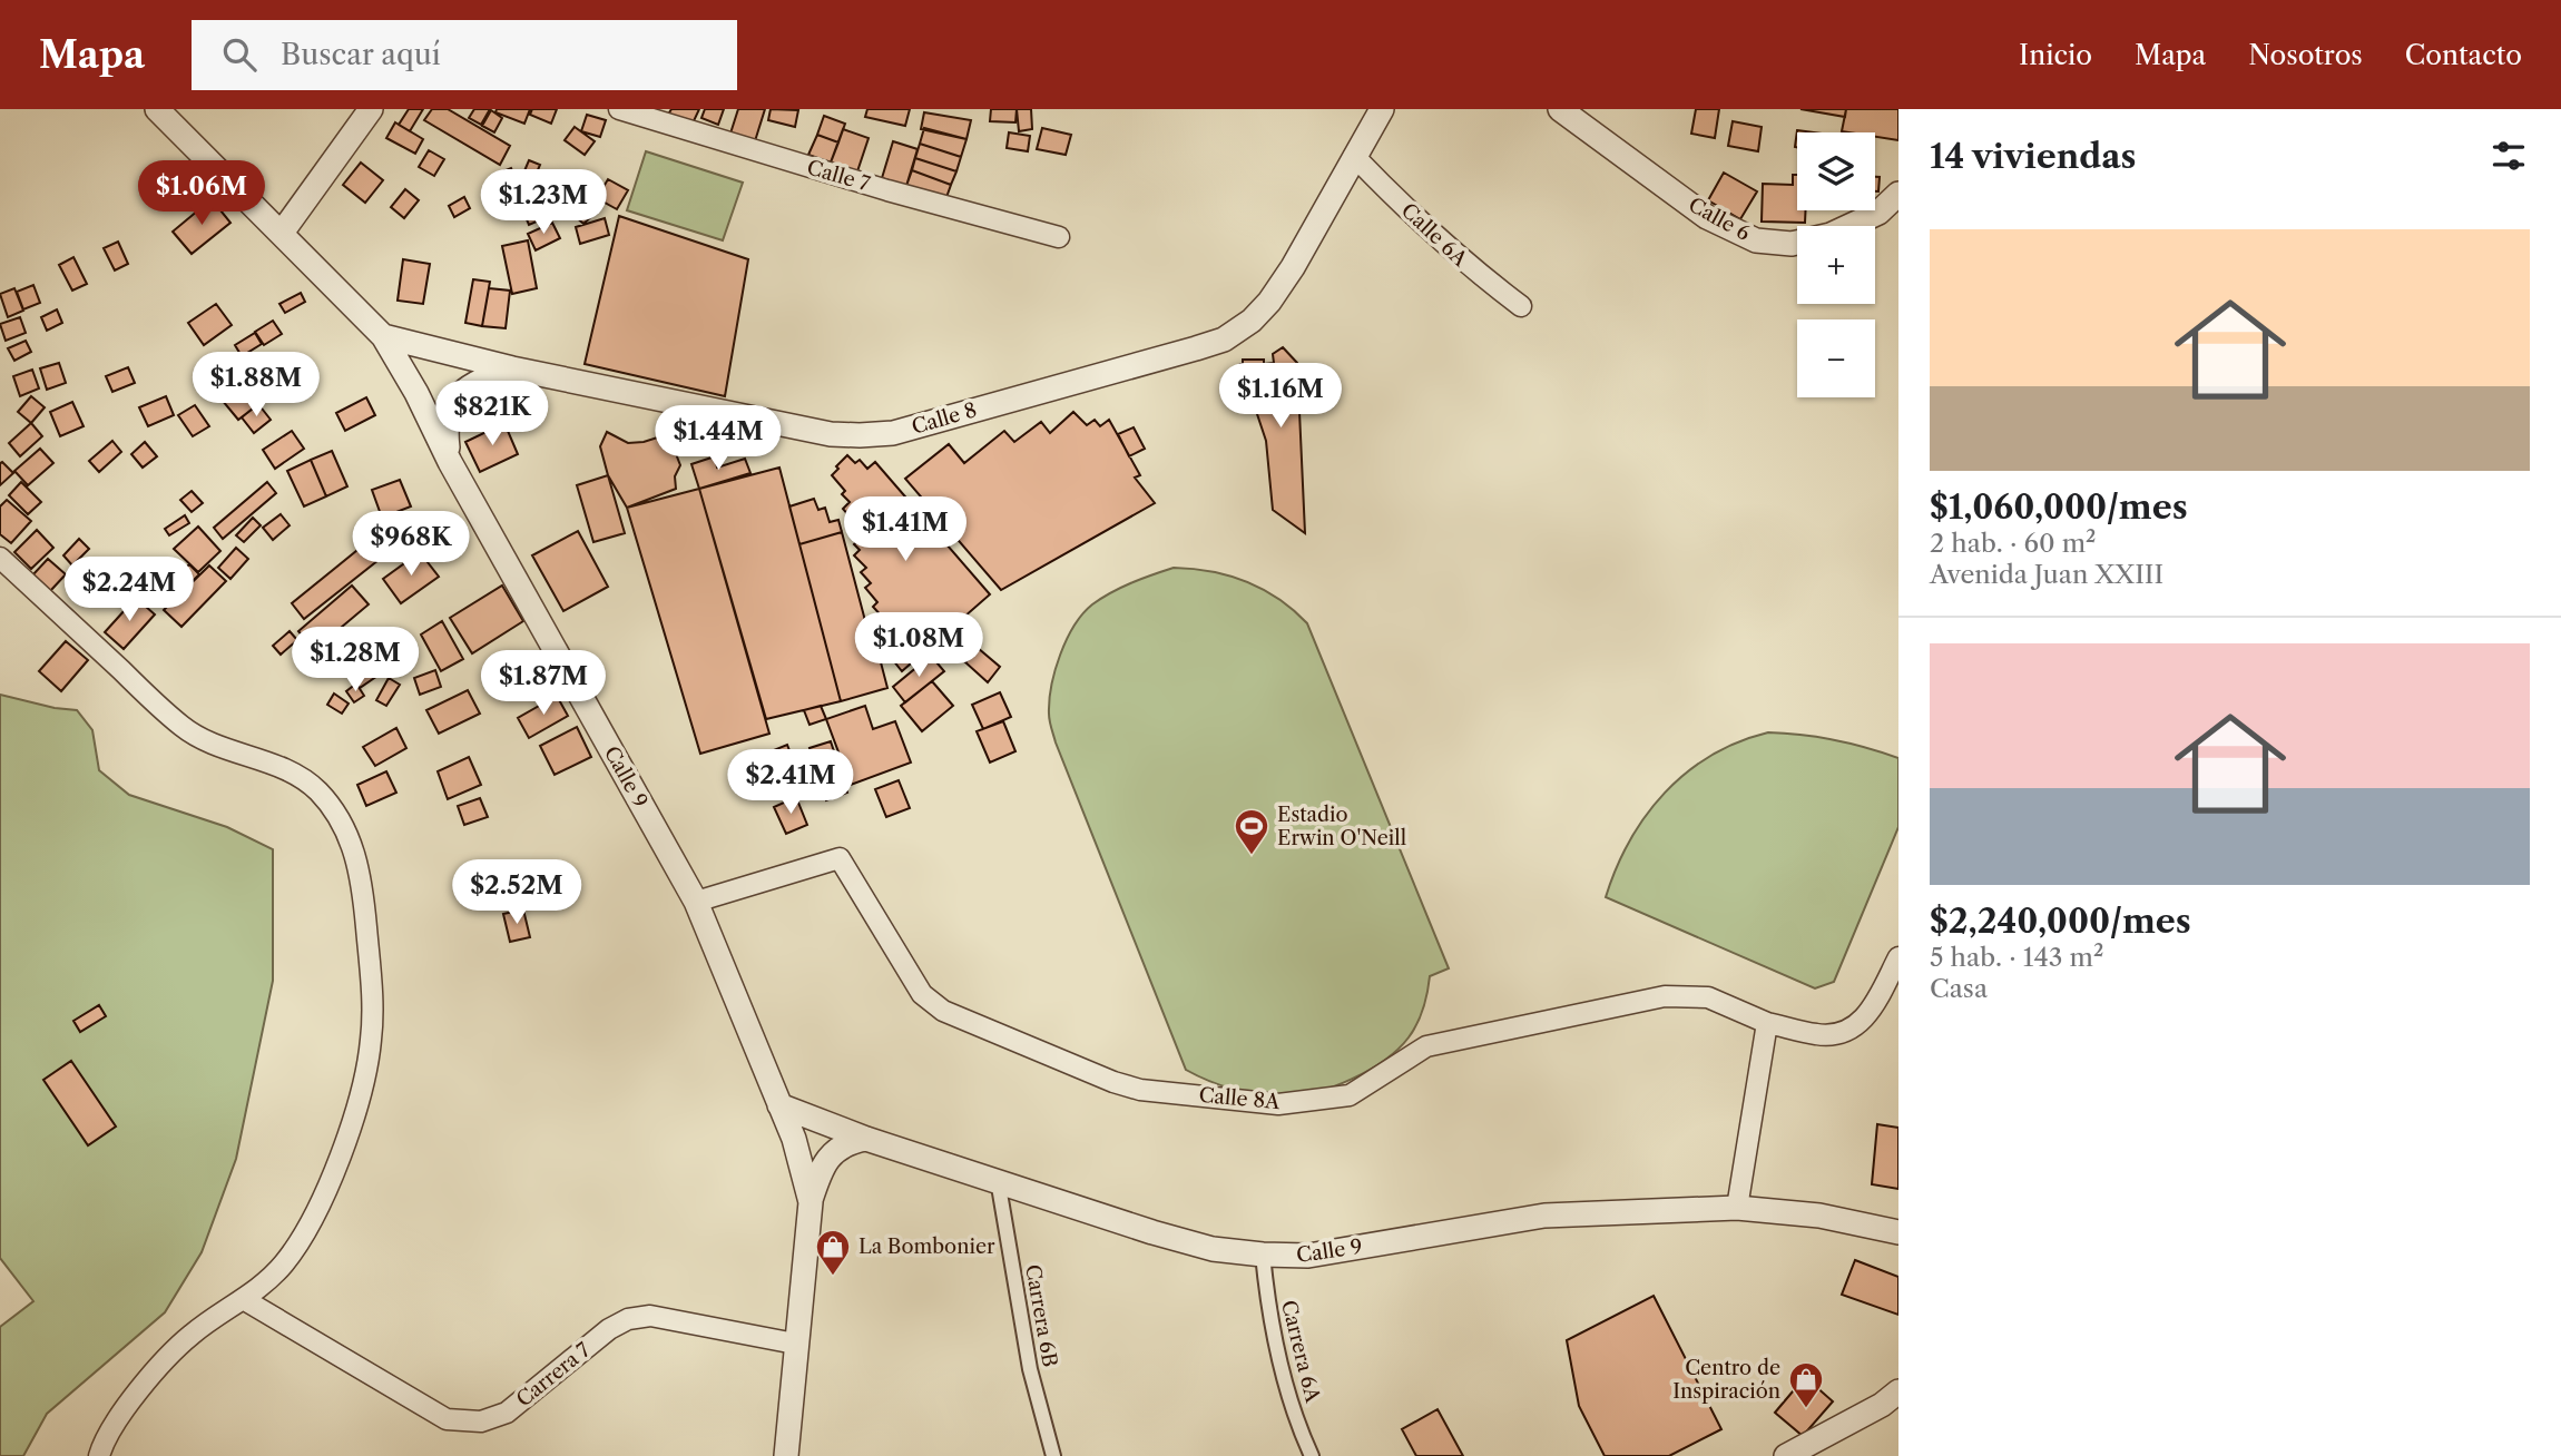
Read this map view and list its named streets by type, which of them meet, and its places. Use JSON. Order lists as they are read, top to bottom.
{
  "streets": {
    "street": [
      "Calle 7",
      "Calle 6",
      "Calle 6A",
      "Calle 8",
      "Calle 9",
      "Calle 8A",
      "Carrera 6B",
      "Carrera 6A",
      "Carrera 7"
    ]
  },
  "crossings": [
    ["Calle 6A", "Calle 8"],
    ["Calle 8", "Calle 9"],
    ["Calle 9", "Calle 8A"],
    ["Calle 9", "Carrera 6B"],
    ["Calle 9", "Carrera 6A"],
    ["Calle 9", "Carrera 7"]
  ],
  "places": {
    "sports": ["Estadio Erwin O'Neill"],
    "shop": ["La Bombonier", "Centro de Inspiración"]
  },
  "page": {
    "header": "Mapa",
    "search": "Buscar aquí",
    "nav": [
      "Inicio",
      "Mapa",
      "Nosotros",
      "Contacto"
    ],
    "heading": "14 viviendas",
    "map_buttons": ["+", "−"],
    "price": [
      "$1.06M",
      "$1.23M",
      "$1.88M",
      "$1.16M",
      "$821K",
      "$1.44M",
      "$1.41M",
      "$968K",
      "$2.24M",
      "$1.08M",
      "$1.28M",
      "$1.87M",
      "$2.41M",
      "$2.52M"
    ],
    "list": [
      {
        "name": "$1,060,000/mes",
        "note": "2 hab. · 60 m² · Avenida Juan XXIII"
      },
      {
        "name": "$2,240,000/mes",
        "note": "5 hab. · 143 m² · Casa"
      }
    ]
  }
}
